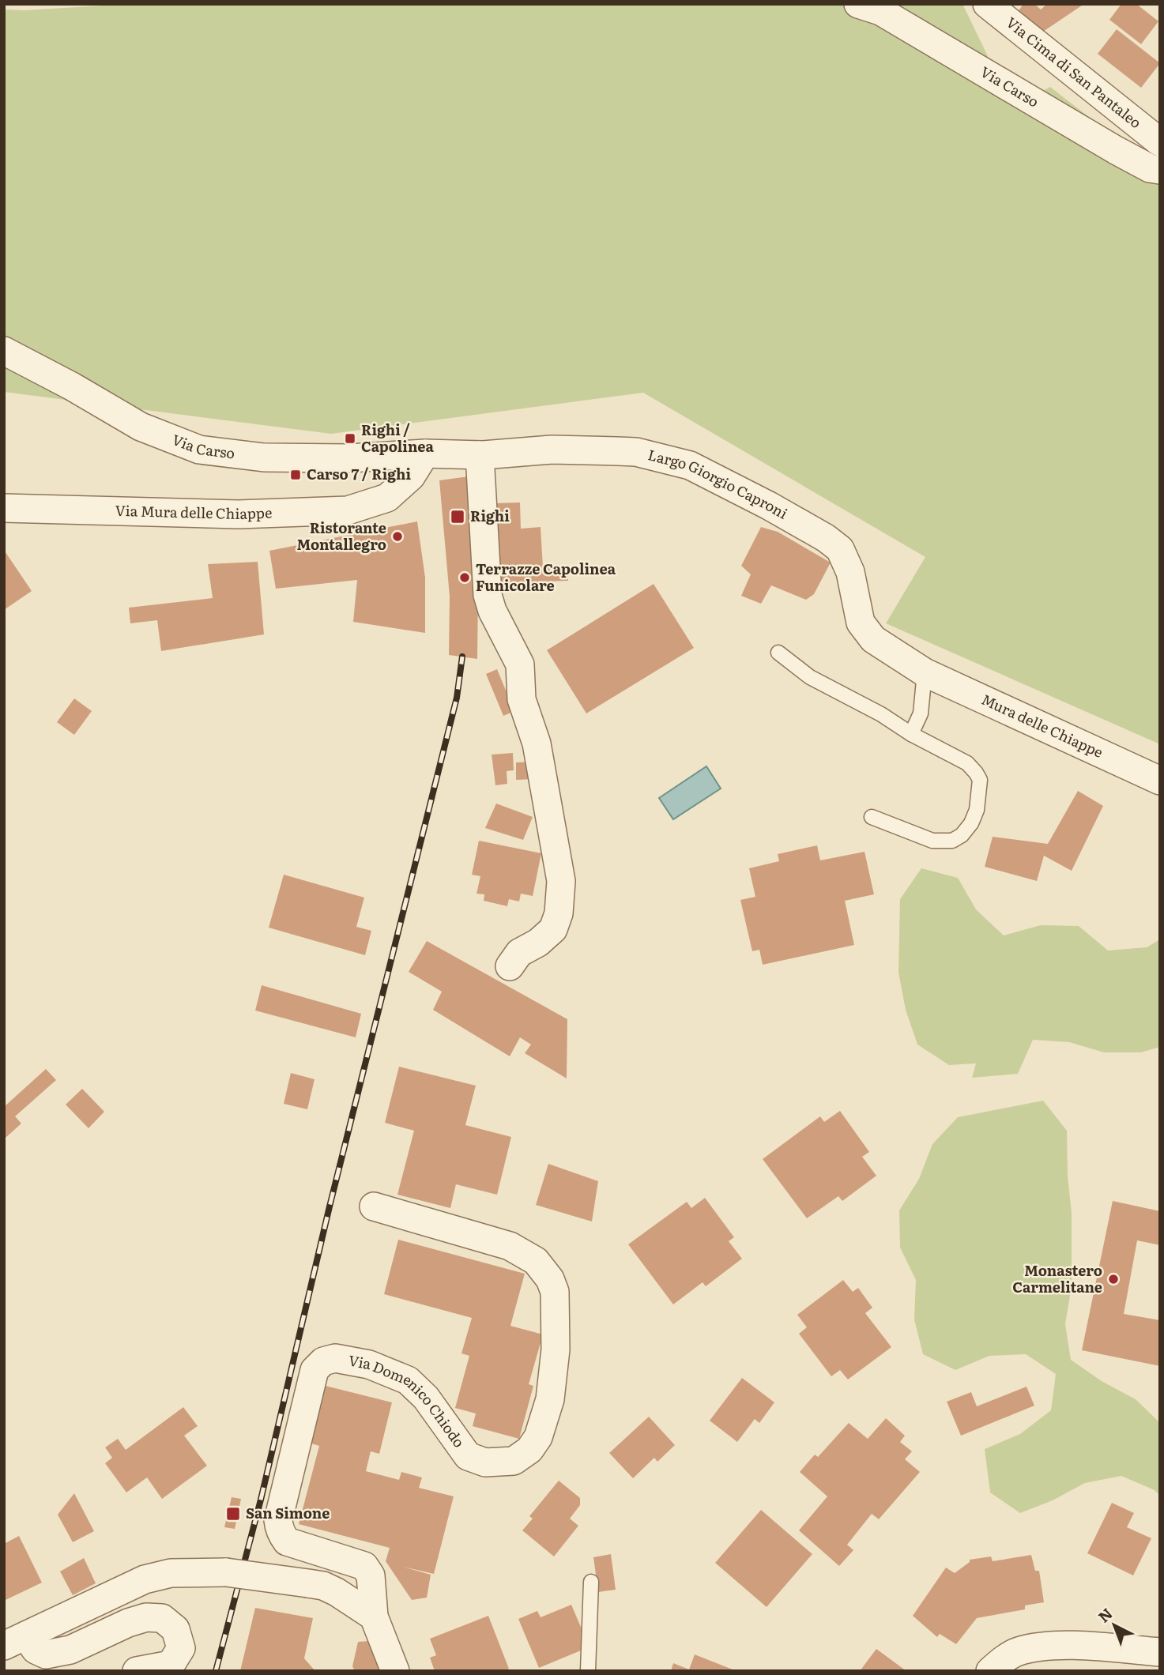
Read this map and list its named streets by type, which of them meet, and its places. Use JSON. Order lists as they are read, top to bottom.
{
  "streets": {
    "street": [
      "Via Cima di San Pantaleo",
      "Via Carso",
      "Largo Giorgio Caproni",
      "Via Mura delle Chiappe",
      "Mura delle Chiappe",
      "Via Domenico Chiodo"
    ]
  },
  "crossings": [
    ["Via Carso", "Largo Giorgio Caproni"],
    ["Via Carso", "Via Mura delle Chiappe"],
    ["Largo Giorgio Caproni", "Via Mura delle Chiappe"],
    ["Largo Giorgio Caproni", "Mura delle Chiappe"]
  ],
  "places": {
    "transit": [
      "Righi / Capolinea",
      "Carso 7 / Righi",
      "Righi",
      "San Simone"
    ],
    "other": ["Ristorante Montallegro", "Terrazze Capolinea Funicolare", "Monastero Carmelitane"]
  },
  "north": "top left"
}
